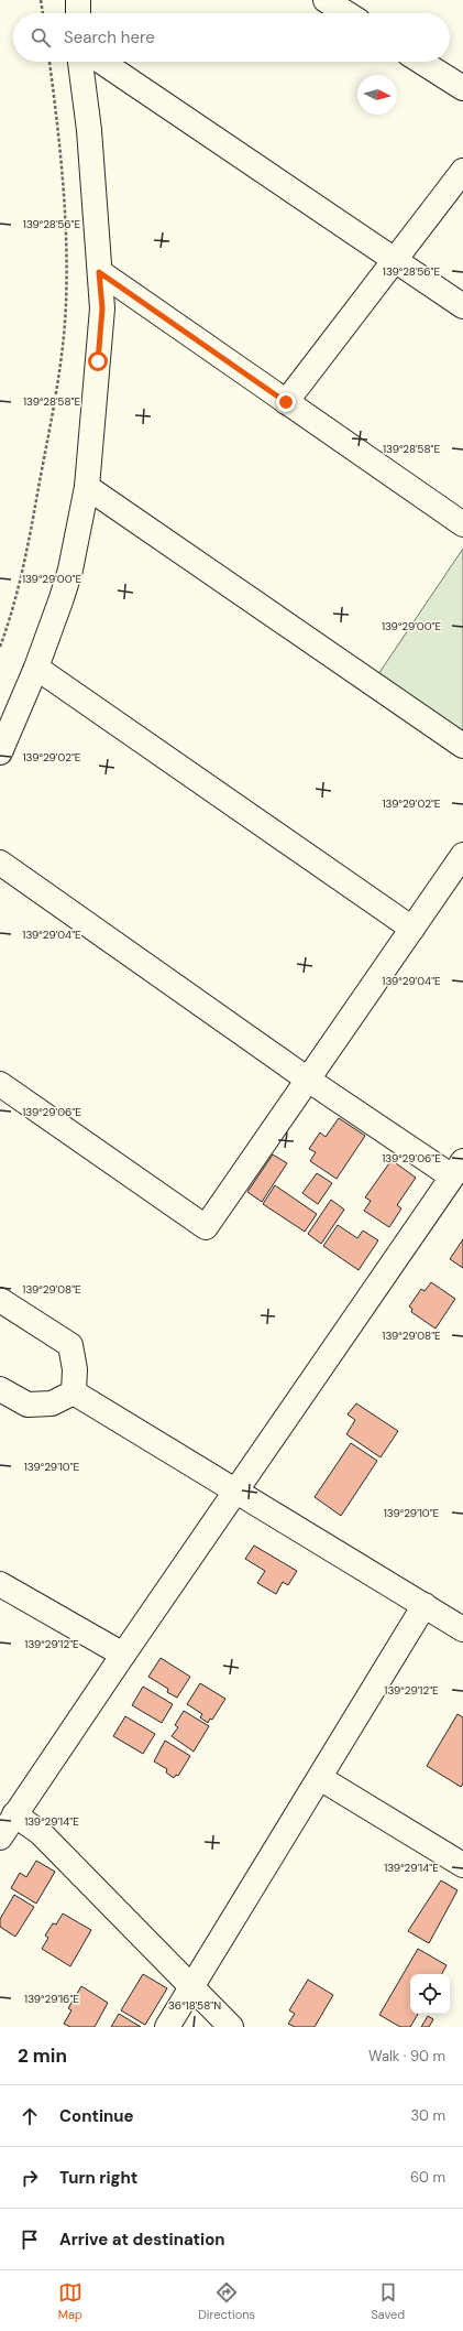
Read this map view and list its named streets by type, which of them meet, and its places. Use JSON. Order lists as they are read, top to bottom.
{
  "north": "right",
  "page": {
    "search": "Search here",
    "heading": ["2 min", "Walk · 90 m"],
    "list": [
      ["Continue", "30 m"],
      ["Turn right", "60 m"],
      "Arrive at destination"
    ],
    "nav": ["Map", "Directions", "Saved"]
  },
  "coordinates": [
    "139°28'56\"E",
    "139°28'58\"E",
    "139°29'00\"E",
    "139°29'02\"E",
    "139°29'04\"E",
    "139°29'06\"E",
    "139°29'08\"E",
    "139°29'10\"E",
    "139°29'12\"E",
    "139°29'14\"E",
    "139°29'16\"E",
    "36°18'58\"N"
  ]
}
